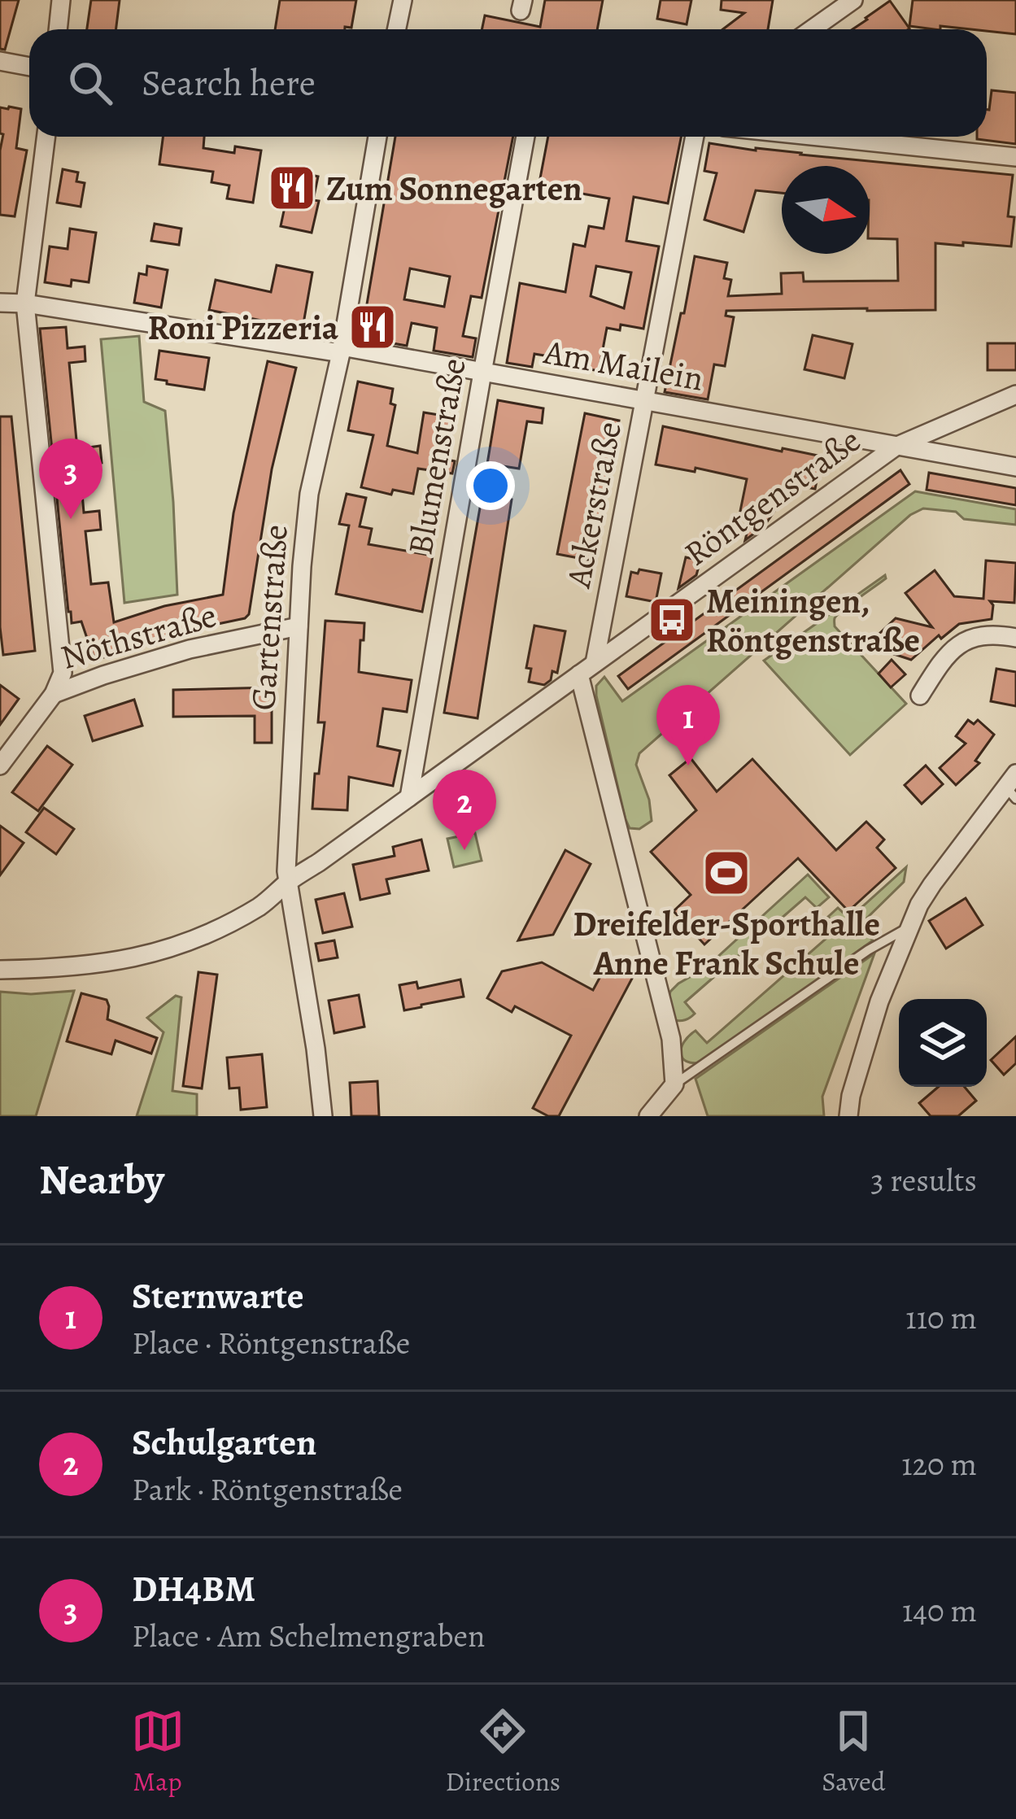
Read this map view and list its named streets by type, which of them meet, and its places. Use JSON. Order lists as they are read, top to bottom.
{
  "streets": {
    "street": [
      "Am Mailein",
      "Blumenstraße",
      "Röntgenstraße",
      "Ackerstraße",
      "Gartenstraße",
      "Nöthstraße"
    ]
  },
  "crossings": [
    ["Am Mailein", "Blumenstraße"],
    ["Am Mailein", "Röntgenstraße"],
    ["Am Mailein", "Ackerstraße"],
    ["Am Mailein", "Gartenstraße"],
    ["Blumenstraße", "Röntgenstraße"],
    ["Röntgenstraße", "Ackerstraße"],
    ["Röntgenstraße", "Gartenstraße"],
    ["Gartenstraße", "Nöthstraße"]
  ],
  "places": {
    "restaurant": ["Zum Sonnegarten", "Roni Pizzeria"],
    "bus stop": ["Meiningen, Röntgenstraße"],
    "sports": ["Dreifelder-Sporthalle Anne Frank Schule"]
  },
  "north": "right",
  "page": {
    "search": "Search here",
    "pins": ["3", "1", "2"],
    "heading": ["Nearby", "3 results"],
    "list": [
      {
        "mark": "1",
        "name": "Sternwarte",
        "note": "Place · Röntgenstraße",
        "value": "110 m"
      },
      {
        "mark": "2",
        "name": "Schulgarten",
        "note": "Park · Röntgenstraße",
        "value": "120 m"
      },
      {
        "mark": "3",
        "name": "DH4BM",
        "note": "Place · Am Schelmengraben",
        "value": "140 m"
      }
    ],
    "nav": ["Map", "Directions", "Saved"]
  }
}
